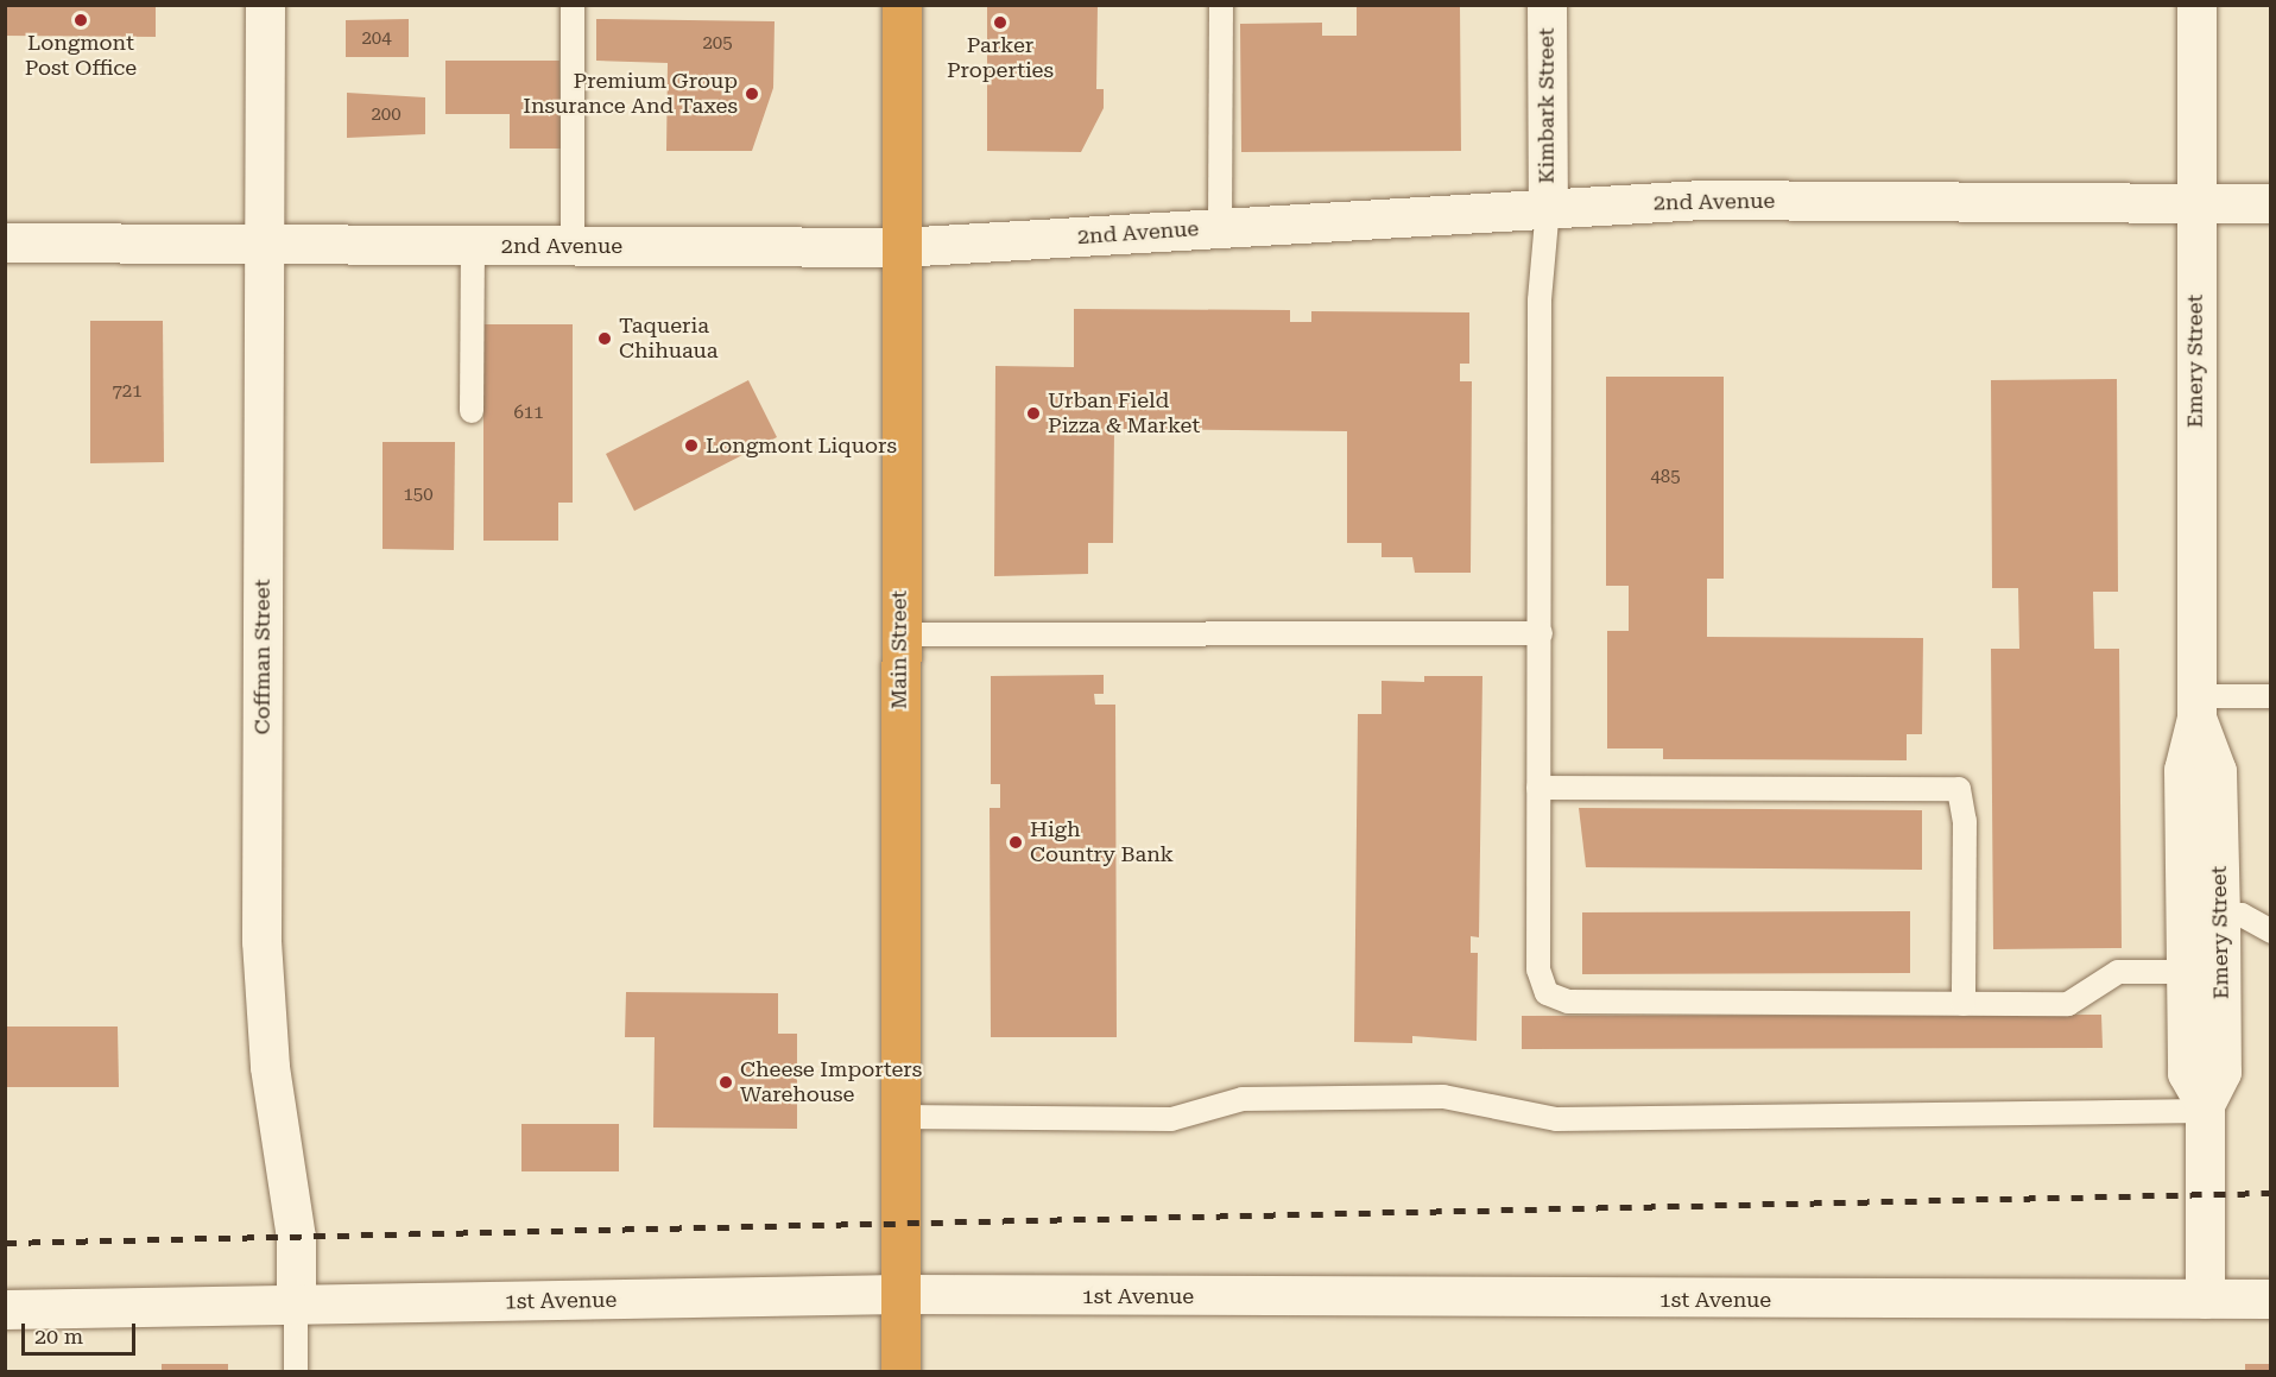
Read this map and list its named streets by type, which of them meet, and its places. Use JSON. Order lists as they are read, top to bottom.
{
  "streets": {
    "highway": ["Main Street"],
    "street": [
      "Kimbark Street",
      "2nd Avenue",
      "Emery Street",
      "Coffman Street",
      "1st Avenue"
    ]
  },
  "crossings": [
    ["Kimbark Street", "2nd Avenue"],
    ["2nd Avenue", "Emery Street"],
    ["2nd Avenue", "Main Street"],
    ["2nd Avenue", "Coffman Street"],
    ["Emery Street", "1st Avenue"],
    ["Main Street", "1st Avenue"],
    ["Coffman Street", "1st Avenue"]
  ],
  "places": [
    "Longmont Post Office",
    "Parker Properties",
    "Premium Group Insurance And Taxes",
    "Taqueria Chihuaua",
    "Urban Field Pizza & Market",
    "Longmont Liquors",
    "High Country Bank",
    "Cheese Importers Warehouse"
  ],
  "house_numbers": [
    "204",
    "205",
    "200",
    "721",
    "611",
    "485",
    "150"
  ],
  "scale_bar": "20 m"
}
